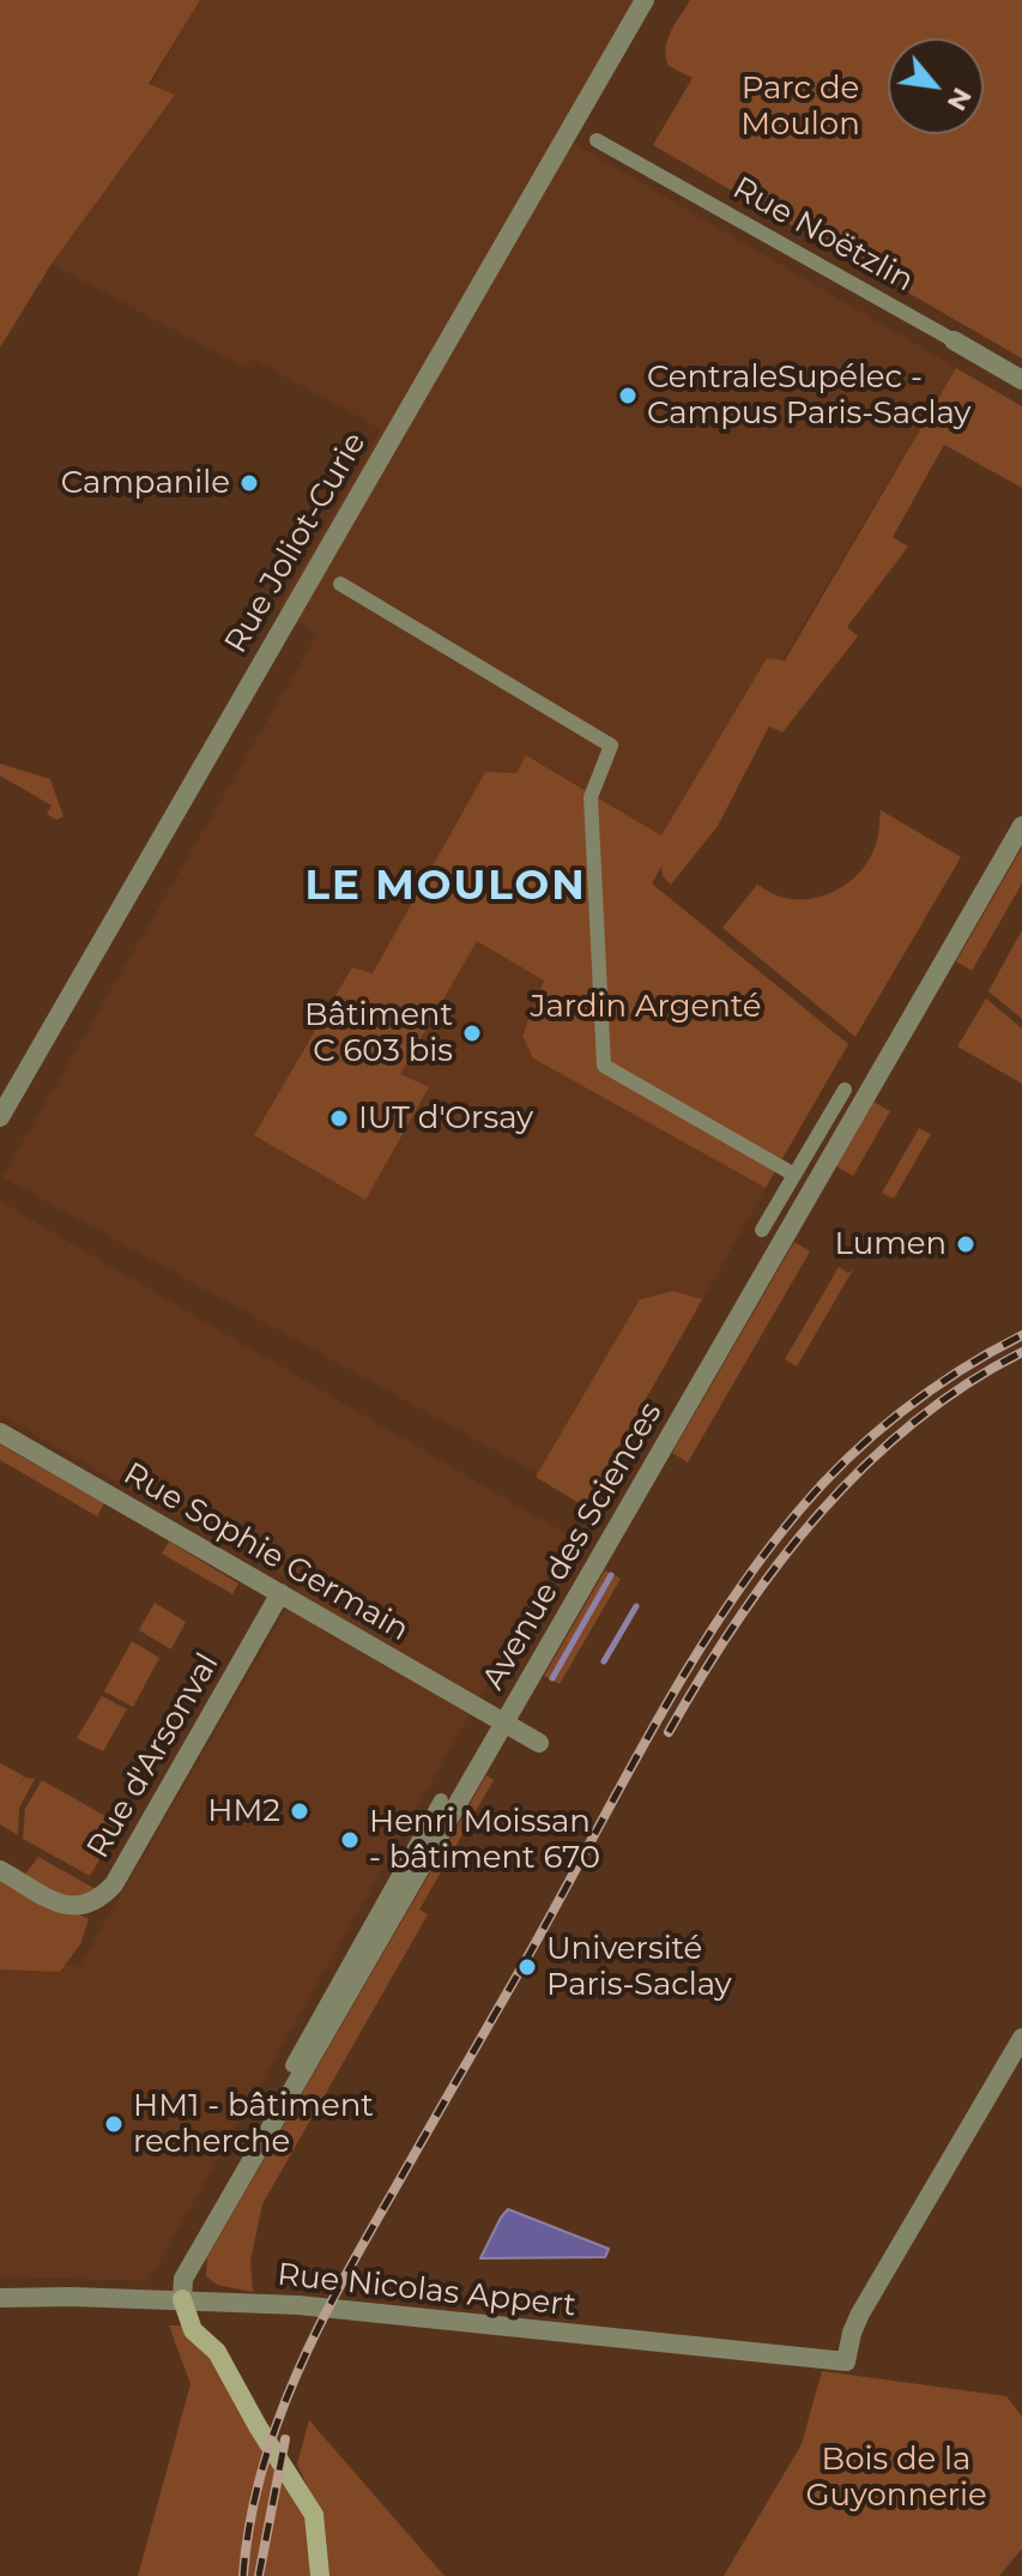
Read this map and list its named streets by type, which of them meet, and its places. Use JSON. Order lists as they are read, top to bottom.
{
  "streets": {
    "street": [
      "Rue Noëtzlin",
      "Rue Joliot-Curie",
      "Avenue des Sciences",
      "Rue Sophie Germain",
      "Rue d'Arsonval",
      "Rue Nicolas Appert"
    ]
  },
  "crossings": [
    ["Avenue des Sciences", "Rue Sophie Germain"],
    ["Avenue des Sciences", "Rue Nicolas Appert"],
    ["Rue Sophie Germain", "Rue d'Arsonval"]
  ],
  "districts": ["LE MOULON"],
  "parks": ["Parc de Moulon", "Jardin Argenté", "Bois de la Guyonnerie"],
  "places": [
    "CentraleSupélec - Campus Paris-Saclay",
    "Campanile",
    "Bâtiment C 603 bis",
    "IUT d'Orsay",
    "Lumen",
    "HM2",
    "Henri Moissan - bâtiment 670",
    "Université Paris-Saclay",
    "HM1 - bâtiment recherche"
  ],
  "north": "bottom right"
}
